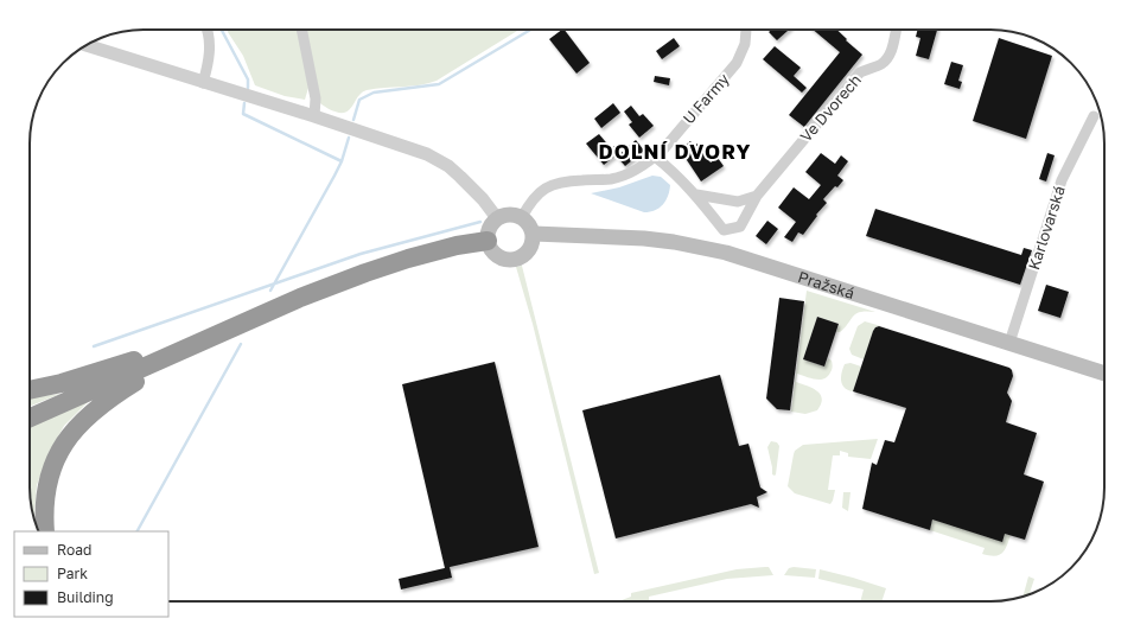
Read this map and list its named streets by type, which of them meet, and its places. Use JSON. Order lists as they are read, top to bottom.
{
  "streets": {
    "main road": ["Pražská"],
    "street": ["U Farmy", "Ve Dvorech", "Karlovarská"]
  },
  "crossings": [
    ["U Farmy", "Ve Dvorech"],
    ["U Farmy", "Pražská"],
    ["Karlovarská", "Pražská"]
  ],
  "districts": ["DOLNÍ DVORY"],
  "legend": ["Road", "Park", "Building"]
}
